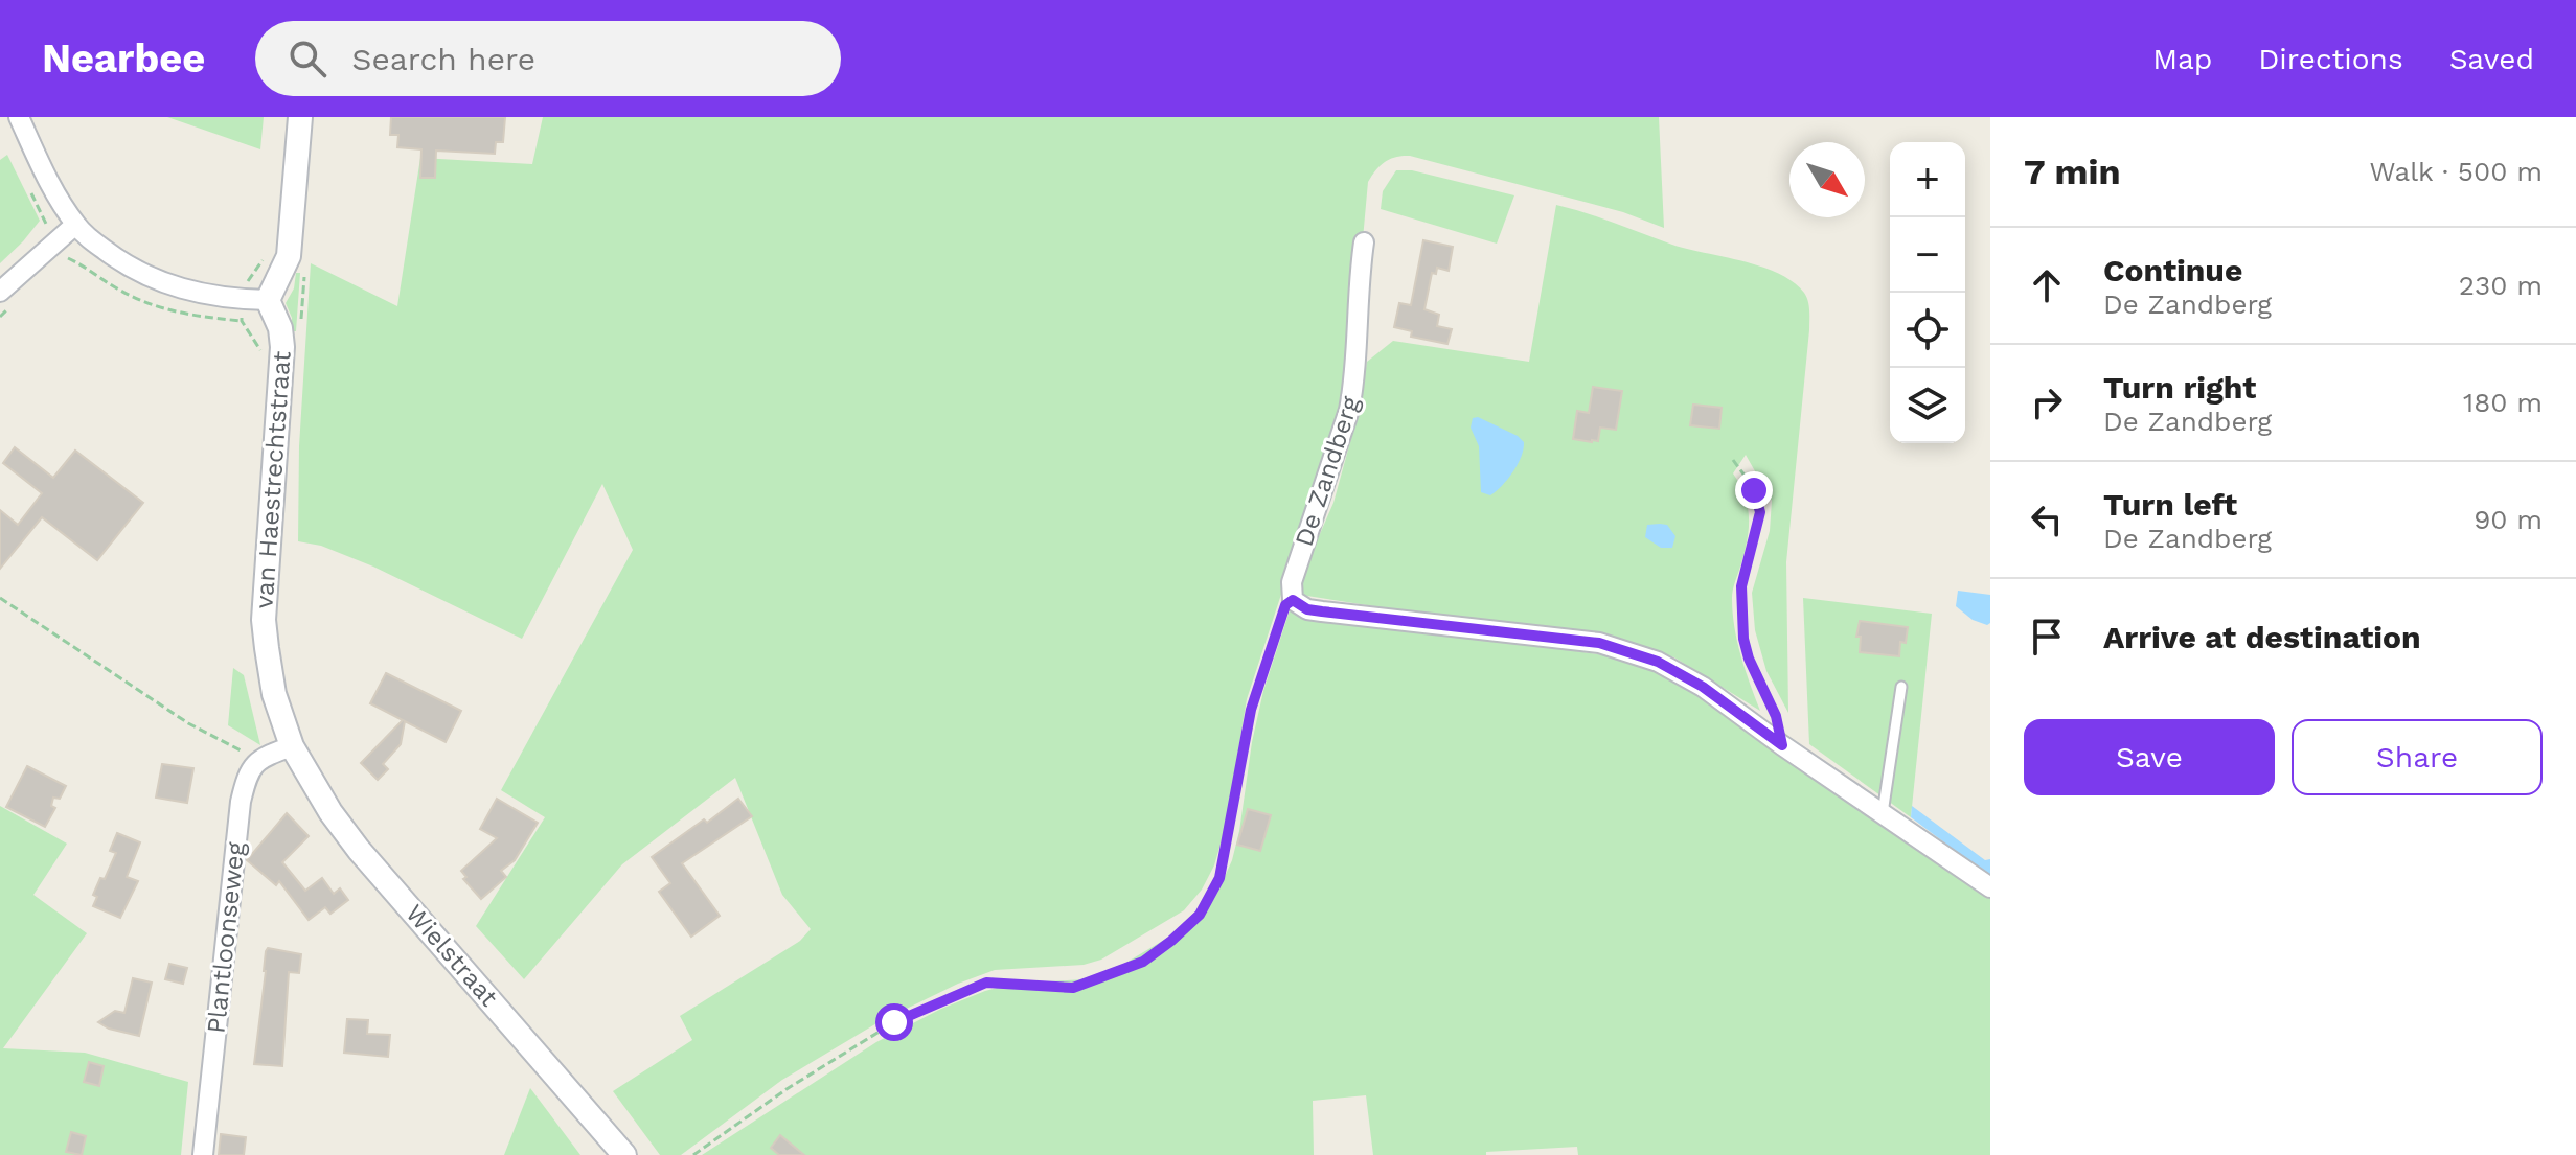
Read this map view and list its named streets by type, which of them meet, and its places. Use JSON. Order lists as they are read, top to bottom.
{
  "streets": {
    "street": [
      "De Zandberg",
      "van Haestrechtstraat",
      "Plantloonseweg",
      "Wielstraat"
    ]
  },
  "crossings": [
    ["van Haestrechtstraat", "Wielstraat"]
  ],
  "north": "bottom right",
  "page": {
    "header": "Nearbee",
    "search": "Search here",
    "nav": ["Map", "Directions", "Saved"],
    "heading": ["7 min", "Walk · 500 m"],
    "map_buttons": ["+", "−"],
    "list": [
      ["Continue", "De Zandberg", "230 m"],
      ["Turn right", "De Zandberg", "180 m"],
      ["Turn left", "De Zandberg", "90 m"],
      "Arrive at destination"
    ],
    "buttons": ["Save", "Share"]
  }
}
